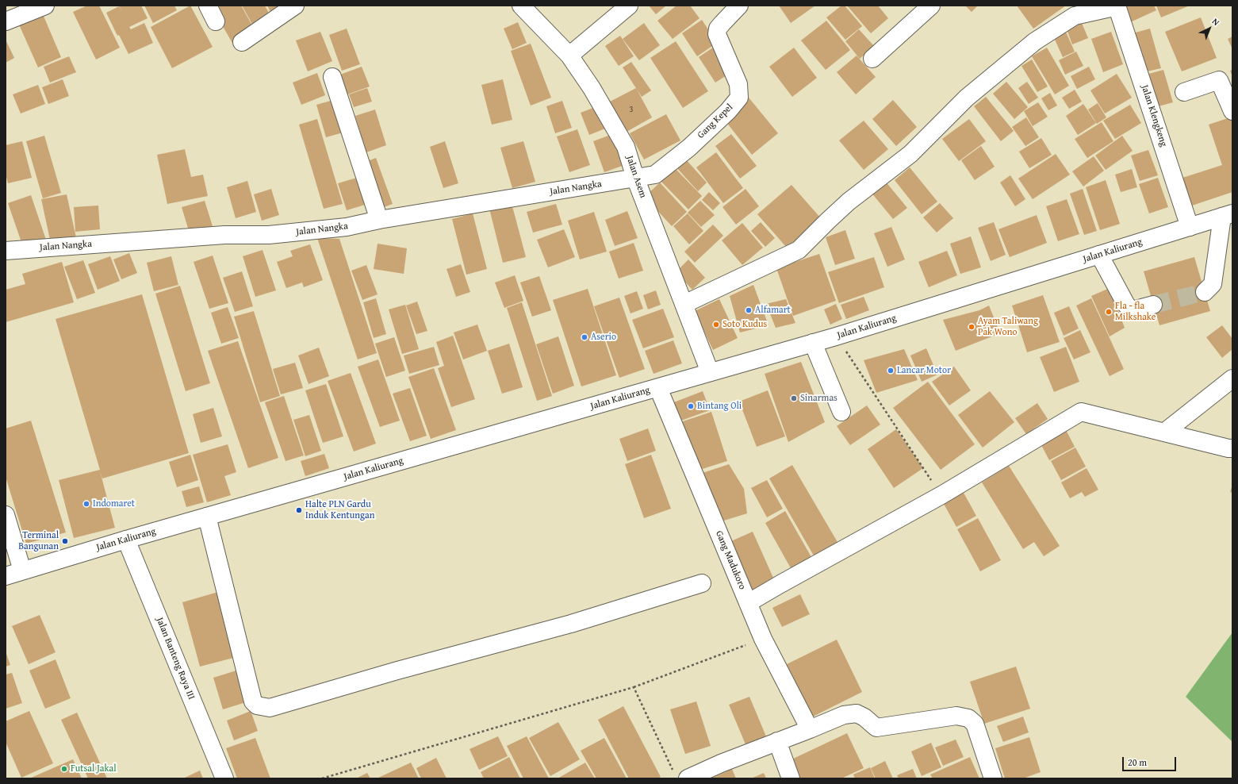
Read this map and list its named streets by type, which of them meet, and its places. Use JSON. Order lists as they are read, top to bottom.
{
  "streets": {
    "street": [
      "Jalan Klengkeng",
      "Gang Kepel",
      "Jalan Asem",
      "Jalan Nangka",
      "Jalan Kaliurang",
      "Gang Madukoro",
      "Jalan Banteng Raya III"
    ]
  },
  "crossings": [
    ["Jalan Klengkeng", "Jalan Kaliurang"],
    ["Gang Kepel", "Jalan Asem"],
    ["Gang Kepel", "Jalan Nangka"],
    ["Jalan Asem", "Jalan Nangka"],
    ["Jalan Asem", "Jalan Kaliurang"],
    ["Jalan Kaliurang", "Gang Madukoro"],
    ["Jalan Kaliurang", "Jalan Banteng Raya III"]
  ],
  "places": [
    "Alfamart",
    "Fla - fla Milkshake",
    "Soto Kudus",
    "Ayam Taliwang Pak Wono",
    "Aserio",
    "Lancar Motor",
    "Sinarmas",
    "Bintang Oli",
    "Indomaret",
    "Halte PLN Gardu Induk Kentungan",
    "Terminal Bangunan",
    "Futsal Jakal"
  ],
  "house_numbers": ["3"],
  "scale_bar": "20 m",
  "north": "top right"
}
